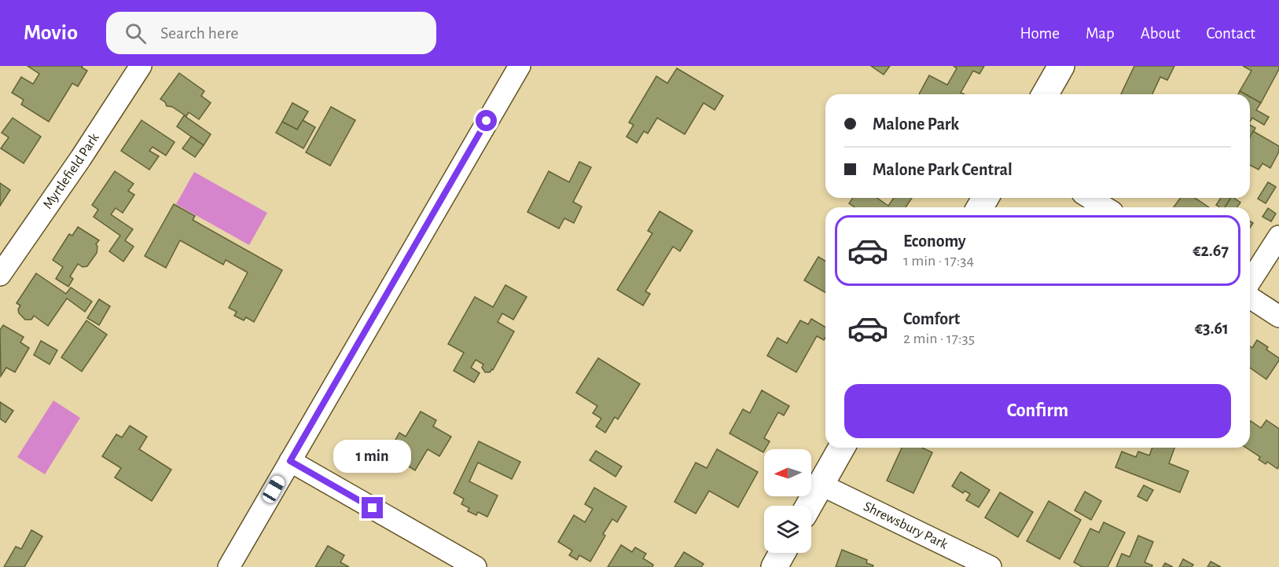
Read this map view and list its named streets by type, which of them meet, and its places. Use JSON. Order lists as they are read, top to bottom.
{
  "streets": {
    "street": ["Myrtlefield Park", "Shrewsbury Park"]
  },
  "north": "left",
  "page": {
    "header": "Movio",
    "search": "Search here",
    "nav": [
      "Home",
      "Map",
      "About",
      "Contact"
    ],
    "banner": ["Malone Park", "Malone Park Central"],
    "list": [
      {
        "name": "Economy",
        "note": "1 min · 17:34",
        "value": "€2.67"
      },
      {
        "name": "Comfort",
        "note": "2 min · 17:35",
        "value": "€3.61"
      }
    ],
    "buttons": "Confirm",
    "bubble": "1 min"
  }
}
